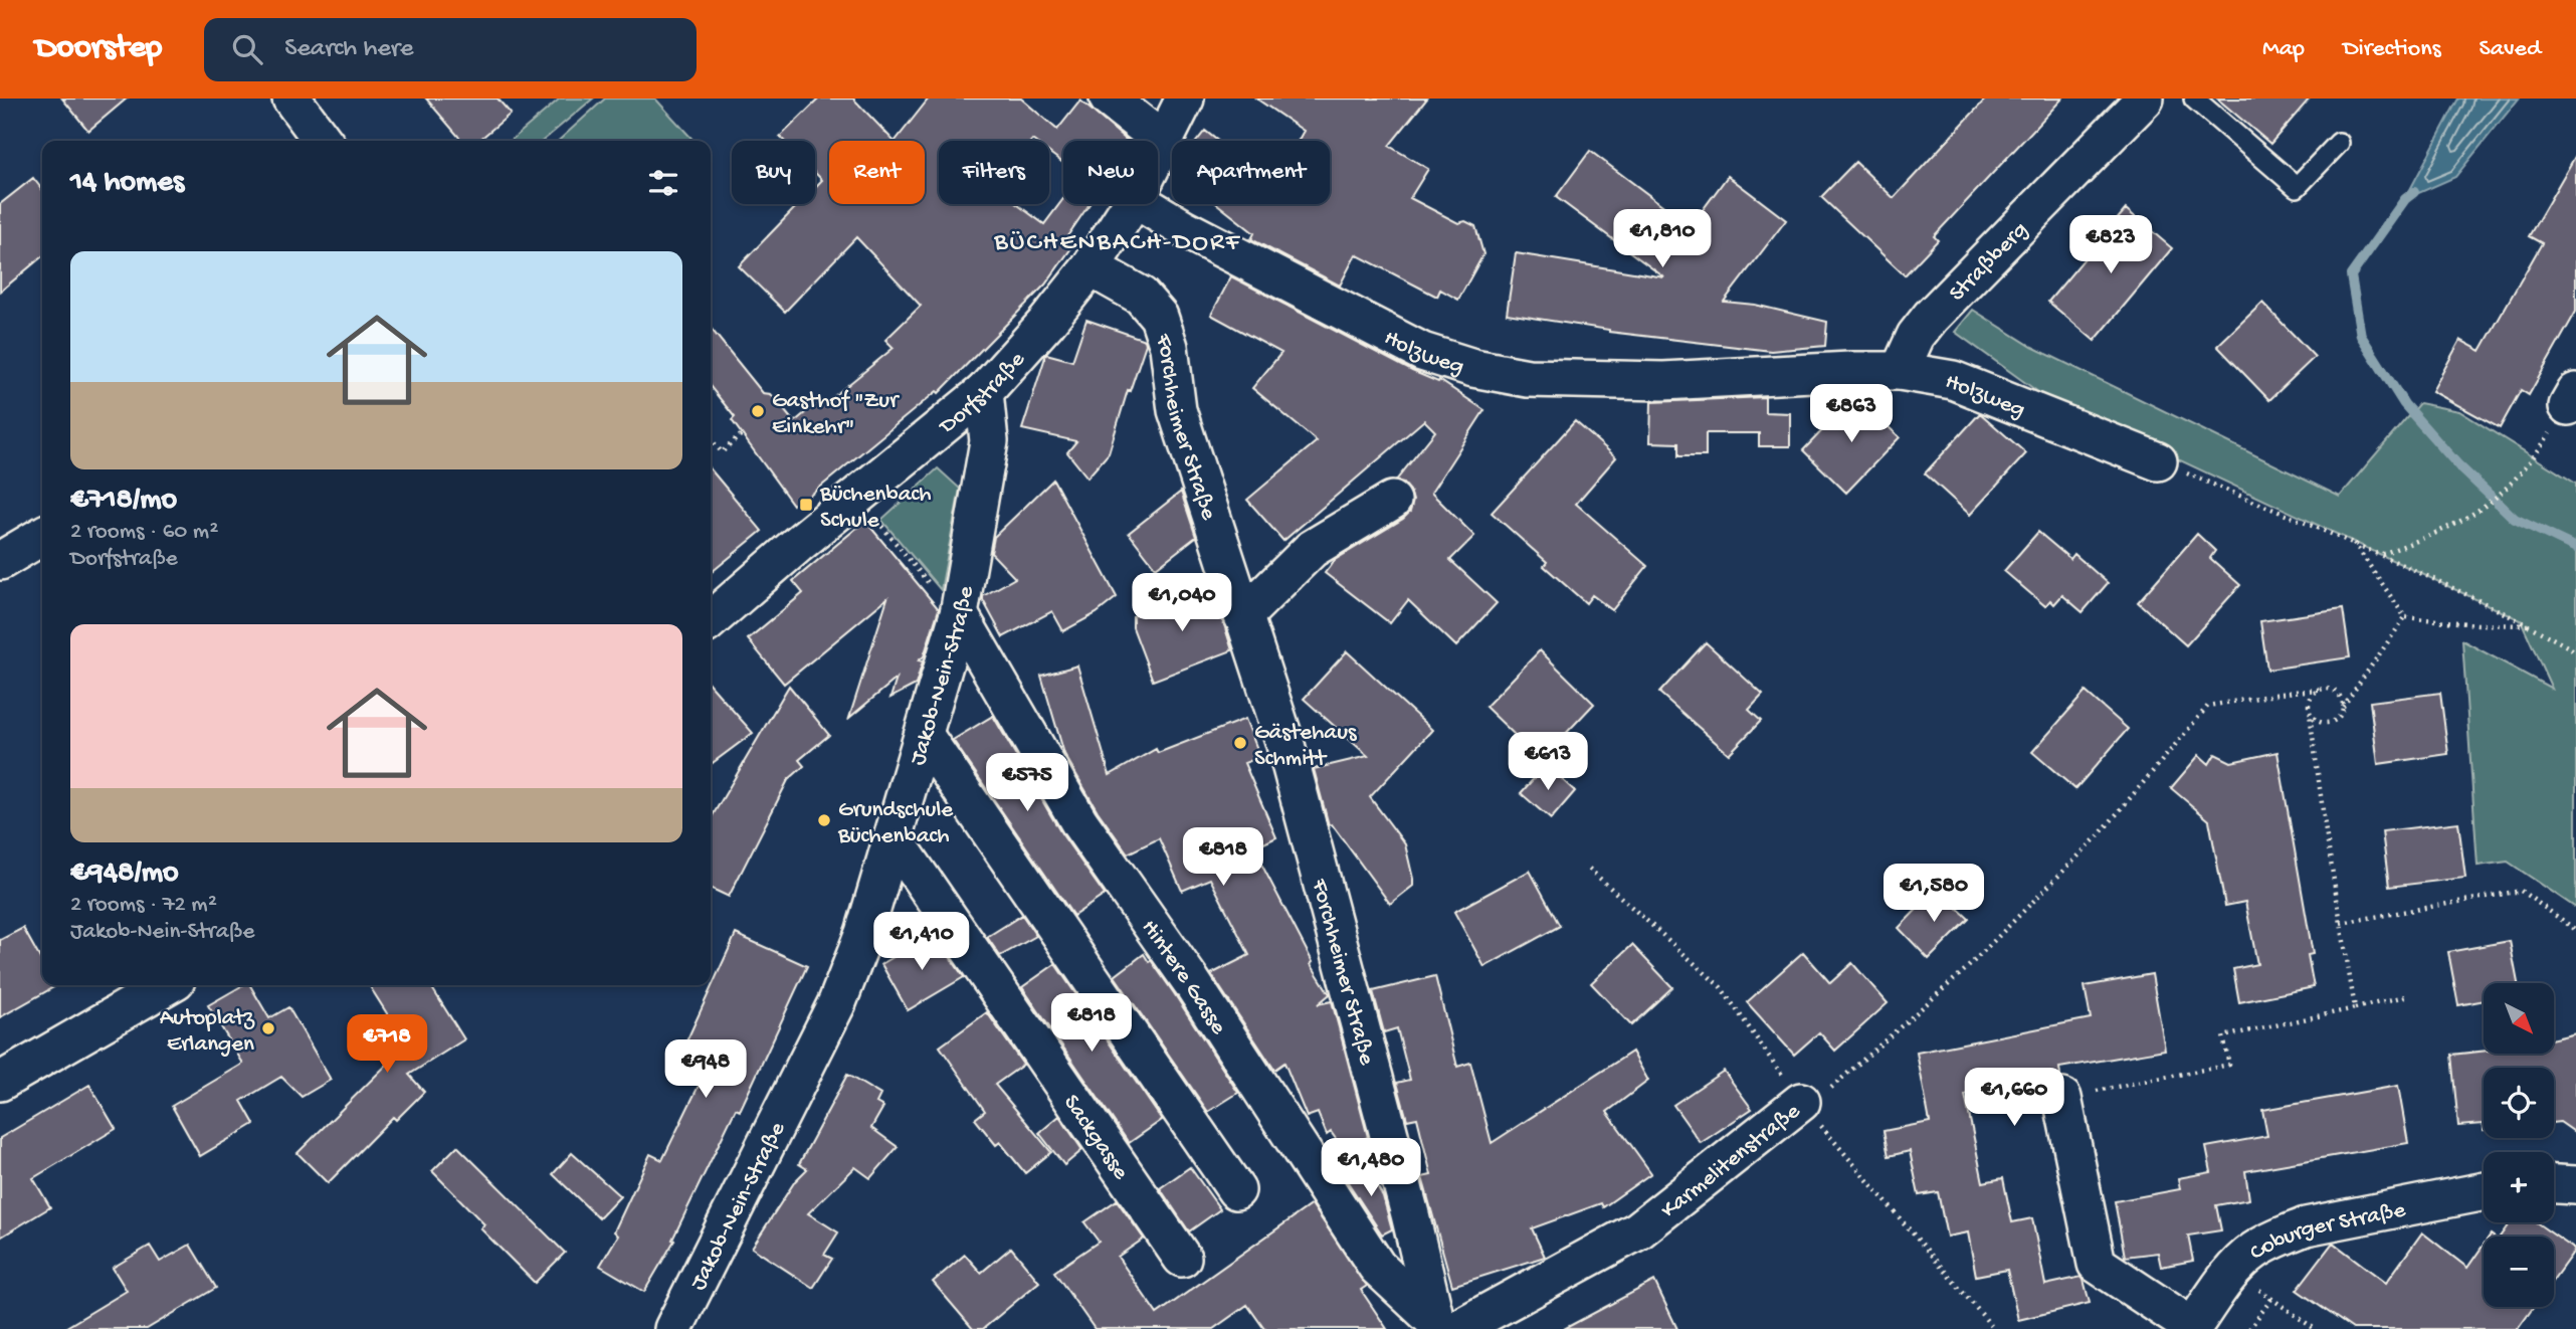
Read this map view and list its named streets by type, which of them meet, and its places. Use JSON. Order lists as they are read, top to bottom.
{
  "streets": {
    "street": [
      "Straßberg",
      "Holzweg",
      "Dorfstraße",
      "Forchheimer Straße",
      "Jakob-Nein-Straße",
      "Hintere Gasse",
      "Sackgasse",
      "Karmelitenstraße",
      "Coburger Straße"
    ]
  },
  "crossings": [
    ["Straßberg", "Holzweg"],
    ["Dorfstraße", "Forchheimer Straße"],
    ["Dorfstraße", "Jakob-Nein-Straße"],
    ["Forchheimer Straße", "Hintere Gasse"],
    ["Forchheimer Straße", "Karmelitenstraße"],
    ["Jakob-Nein-Straße", "Hintere Gasse"],
    ["Jakob-Nein-Straße", "Sackgasse"],
    ["Hintere Gasse", "Karmelitenstraße"]
  ],
  "districts": ["BÜCHENBACH-DORF"],
  "places": {
    "other": [
      "Gasthof \"Zur Einkehr\"",
      "Gästehaus Schmitt",
      "Grundschule Büchenbach",
      "Autoplatz Erlangen"
    ],
    "transit": ["Büchenbach Schule"]
  },
  "north": "bottom right",
  "page": {
    "header": "Doorstep",
    "search": "Search here",
    "nav": ["Map", "Directions", "Saved"],
    "chip": [
      "Buy",
      "Rent",
      "Filters",
      "New",
      "Apartment"
    ],
    "heading": "14 homes",
    "price": [
      "€1,810",
      "€823",
      "€863",
      "€1,040",
      "€613",
      "€575",
      "€818",
      "€1,580",
      "€1,410",
      "€818",
      "€718",
      "€948",
      "€1,660",
      "€1,480"
    ],
    "list": [
      {
        "name": "€718/mo",
        "note": "2 rooms · 60 m² · Dorfstraße"
      },
      {
        "name": "€948/mo",
        "note": "2 rooms · 72 m² · Jakob-Nein-Straße"
      }
    ],
    "map_buttons": ["+", "−"]
  }
}
